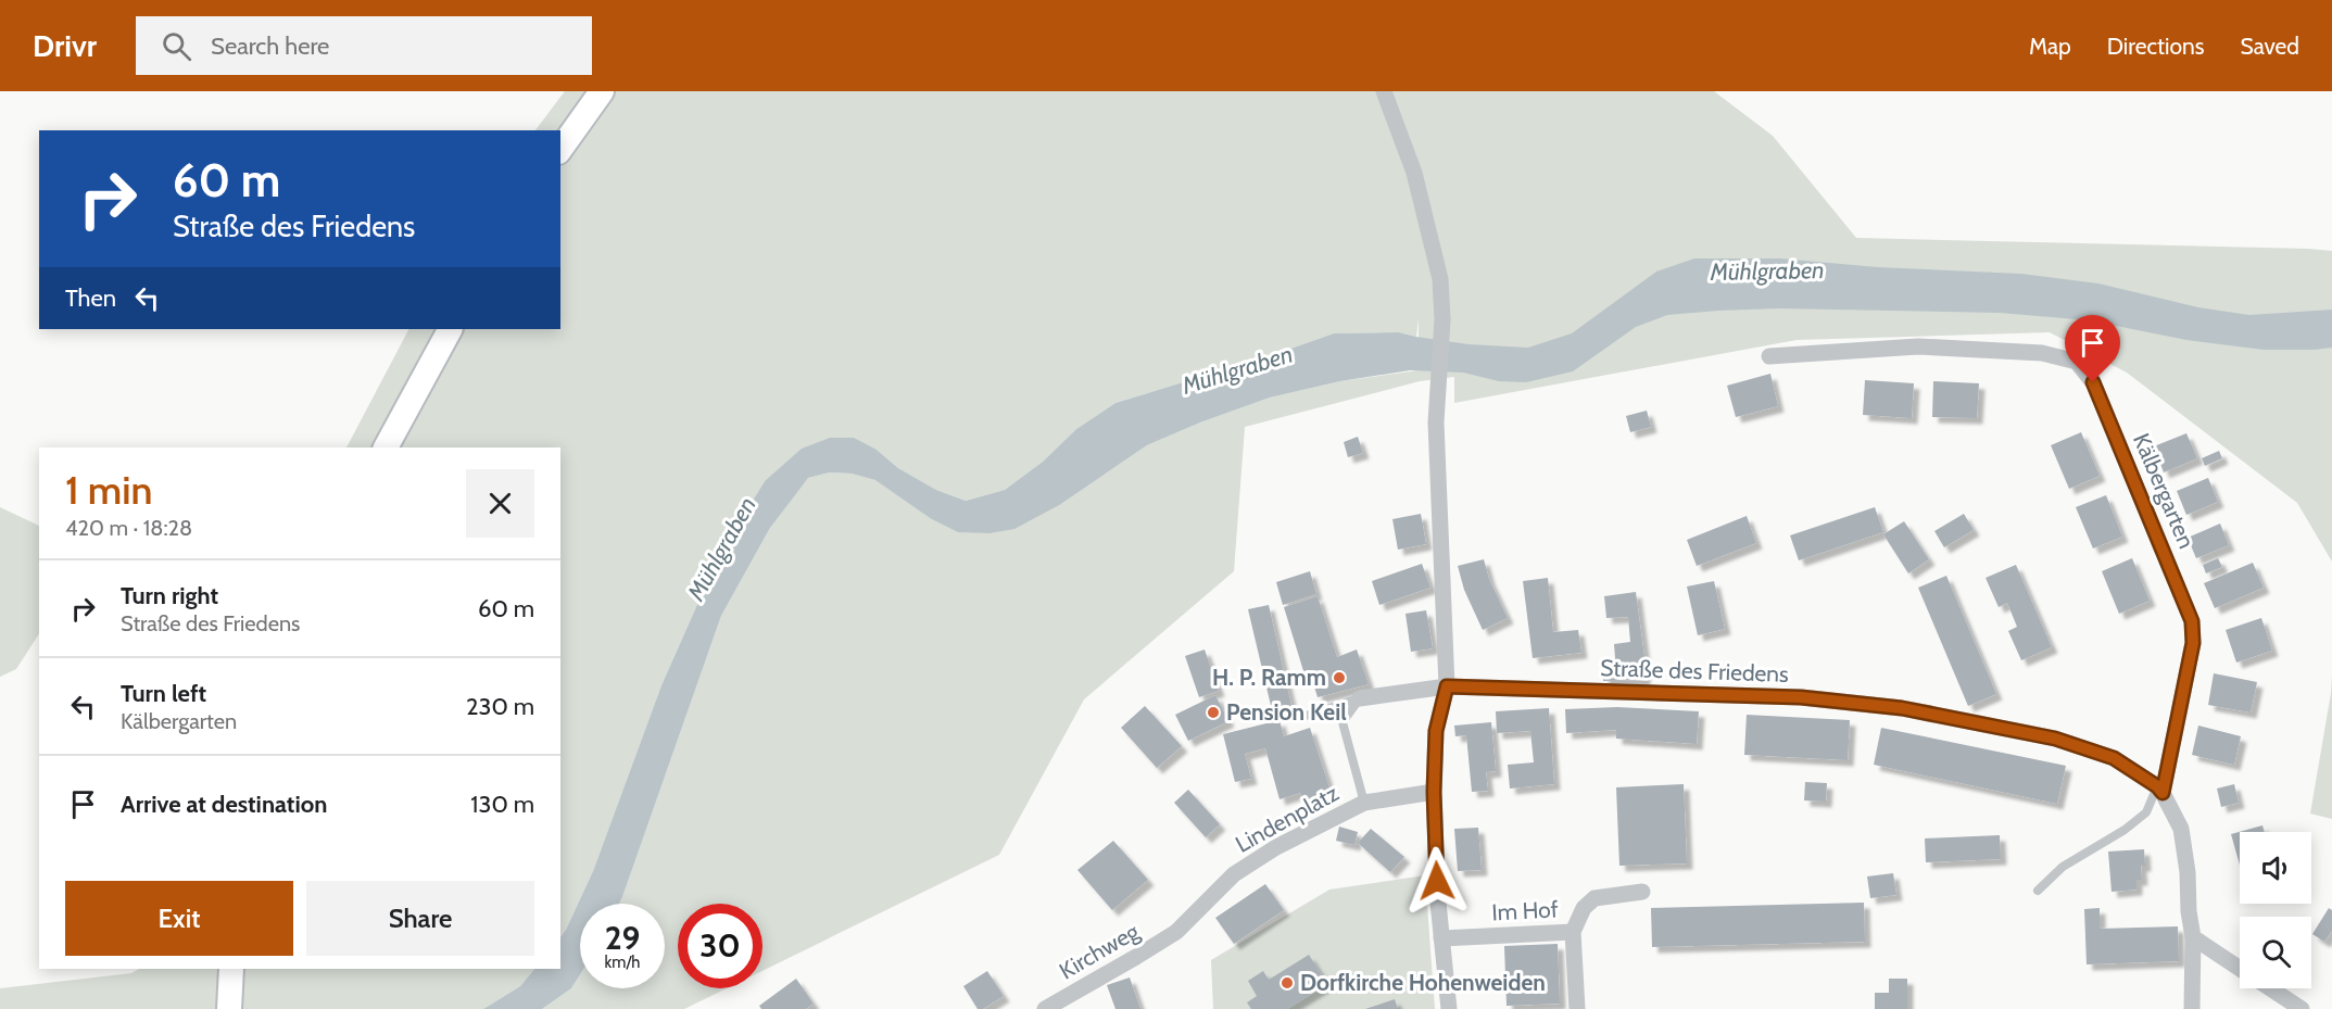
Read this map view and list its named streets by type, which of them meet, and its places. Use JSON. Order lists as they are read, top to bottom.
{
  "streets": {
    "street": [
      "Kälbergarten",
      "Straße des Friedens",
      "Lindenplatz",
      "Im Hof",
      "Kirchweg"
    ]
  },
  "crossings": [
    ["Kälbergarten", "Straße des Friedens"],
    ["Lindenplatz", "Kirchweg"]
  ],
  "water": ["Mühlgraben"],
  "places": ["H. P. Ramm", "Pension Keil", "Dorfkirche Hohenweiden"],
  "page": {
    "header": "Drivr",
    "search": "Search here",
    "nav": ["Map", "Directions", "Saved"],
    "turn": ["60 m", "Straße des Friedens"],
    "then": "Then",
    "heading": ["1 min", "420 m · 18:28"],
    "list": [
      {
        "name": "Turn right",
        "note": "Straße des Friedens",
        "value": "60 m"
      },
      {
        "name": "Turn left",
        "note": "Kälbergarten",
        "value": "230 m"
      },
      {
        "name": "Arrive at destination",
        "value": "130 m"
      }
    ],
    "buttons": ["Exit", "Share"],
    "speed": "29 km/h",
    "limit": "30"
  }
}
